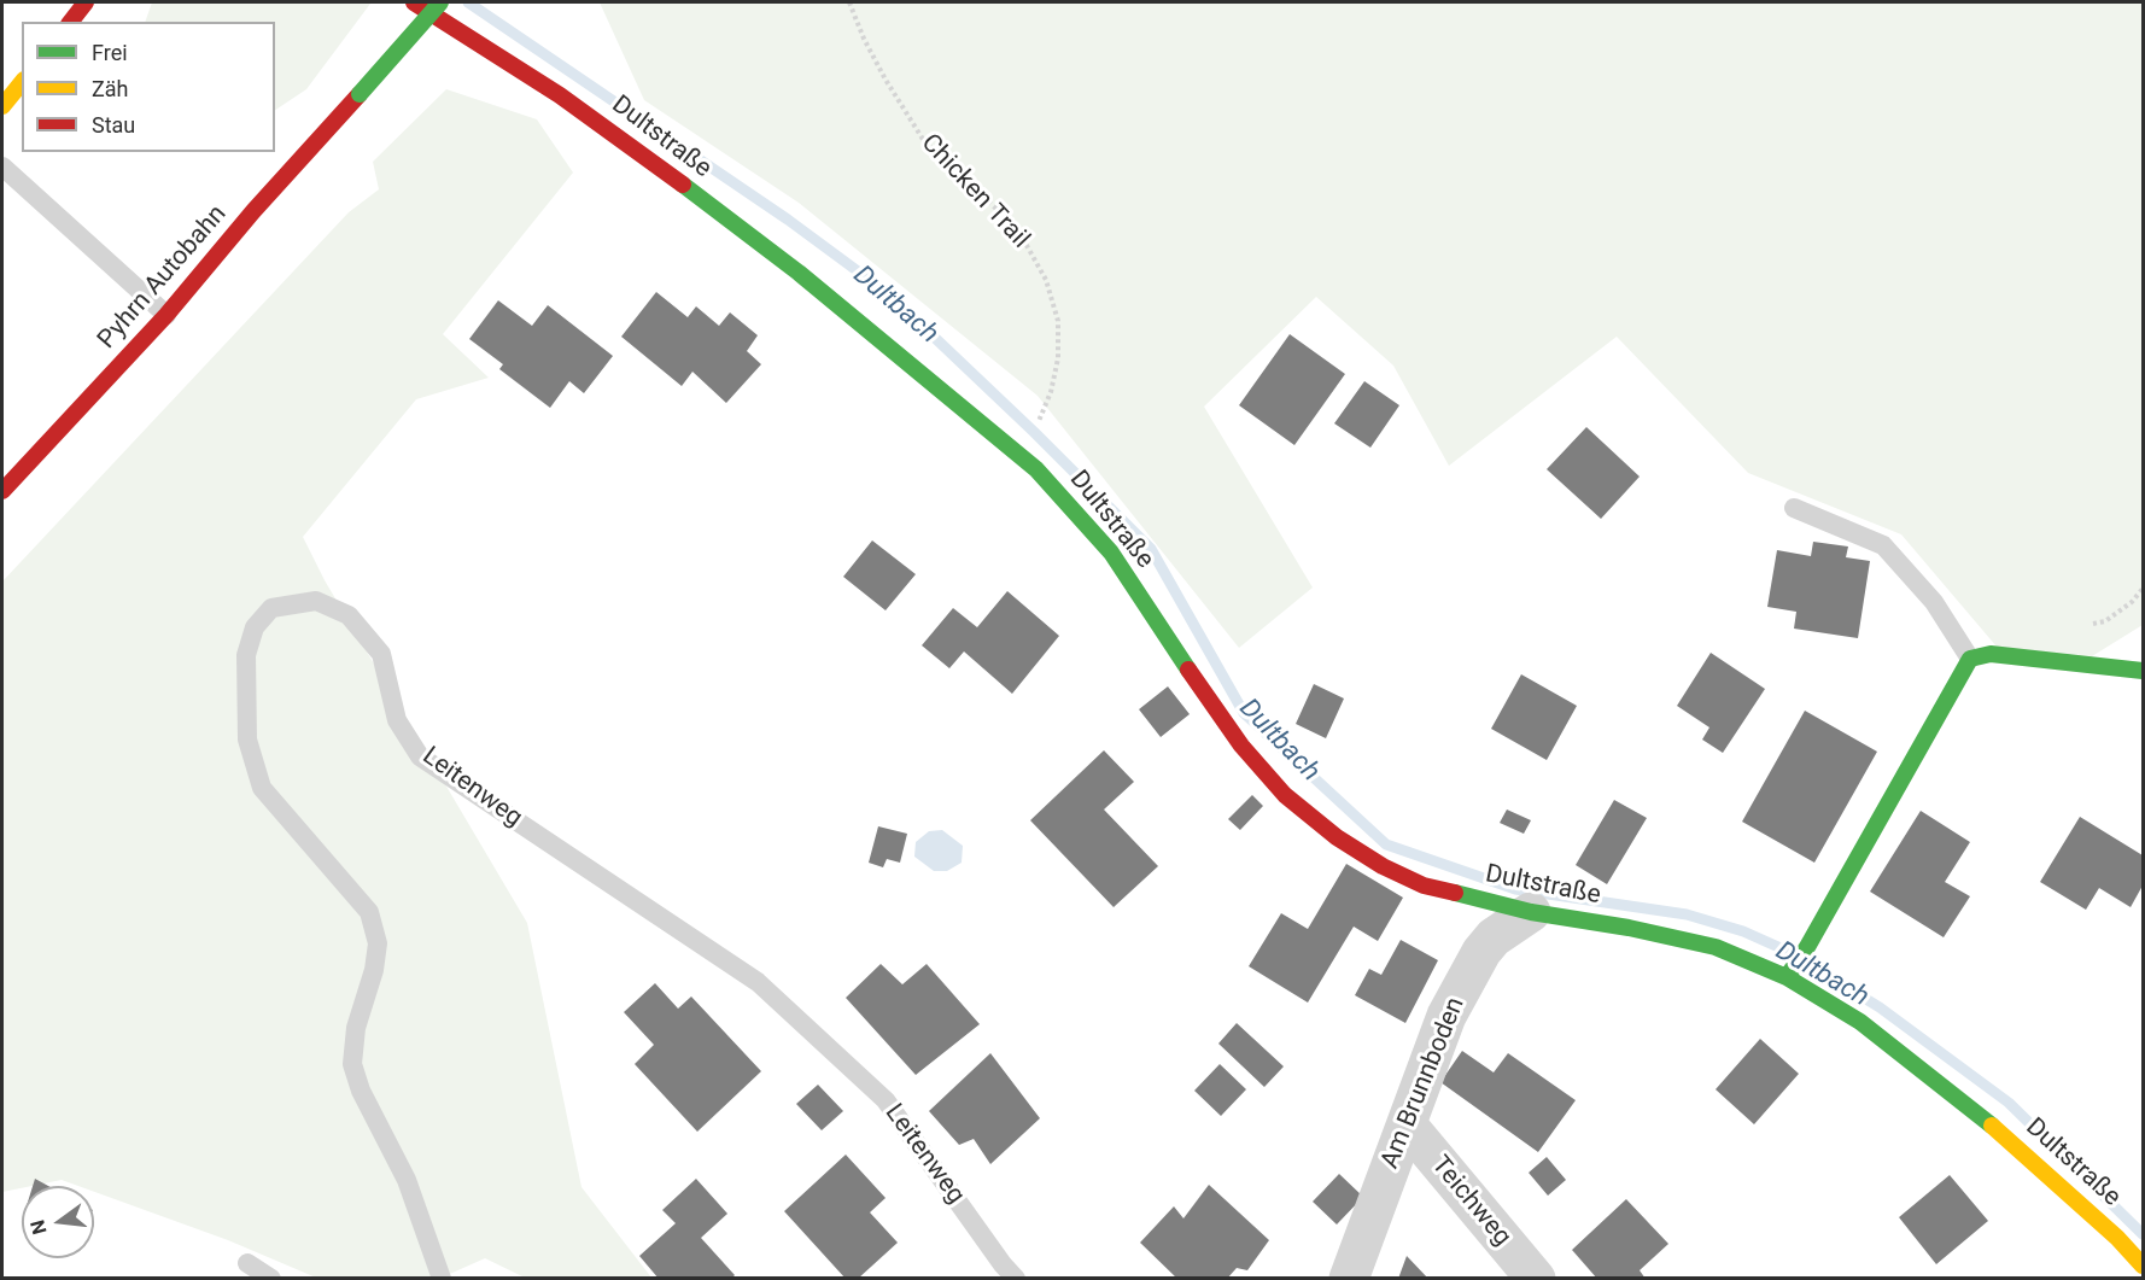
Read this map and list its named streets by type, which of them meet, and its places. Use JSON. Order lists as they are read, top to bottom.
{
  "streets": {
    "main road": ["Dultstraße", "Pyhrn Autobahn"],
    "street": ["Am Brunnboden", "Teichweg"],
    "lane": ["Leitenweg"],
    "path": ["Chicken Trail"]
  },
  "crossings": [
    ["Dultstraße", "Am Brunnboden"],
    ["Am Brunnboden", "Teichweg"]
  ],
  "water": ["Dultbach"],
  "legend": ["Frei", "Zäh", "Stau"],
  "north": "left"
}
